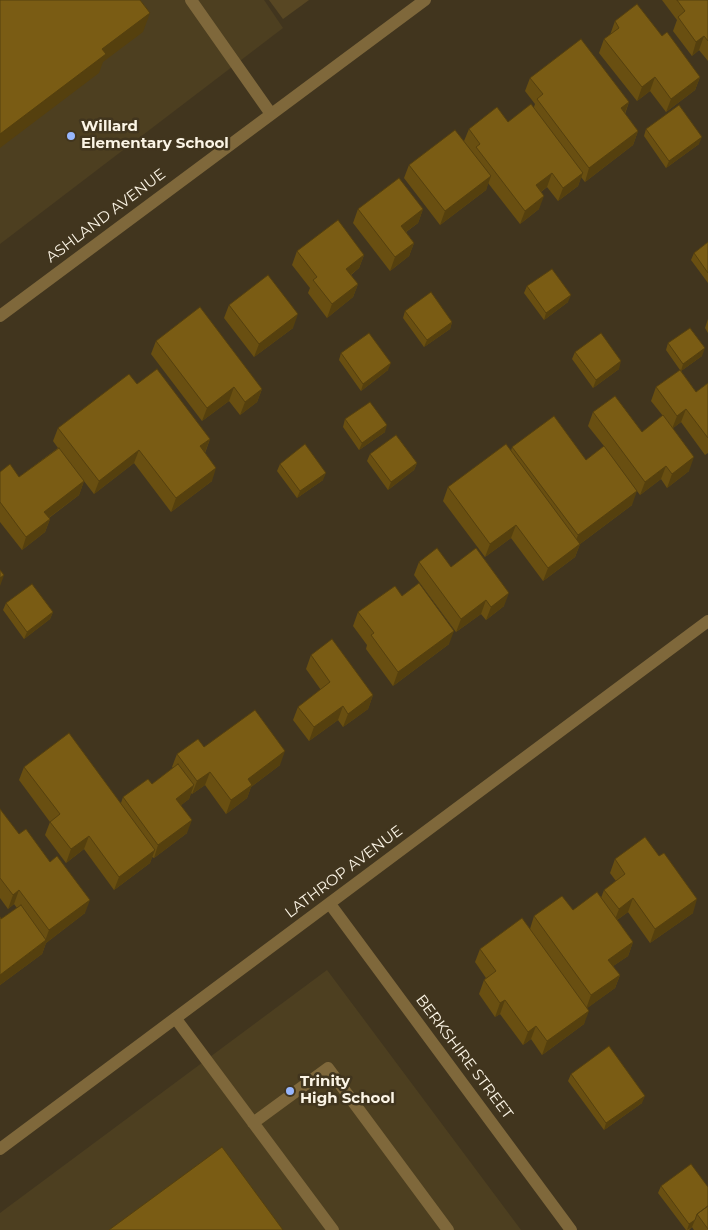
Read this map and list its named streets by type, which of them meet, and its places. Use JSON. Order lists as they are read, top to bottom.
{
  "streets": {
    "street": ["ASHLAND AVENUE", "LATHROP AVENUE", "BERKSHIRE STREET"]
  },
  "crossings": [
    ["LATHROP AVENUE", "BERKSHIRE STREET"]
  ],
  "places": ["Willard Elementary School", "Trinity High School"]
}
